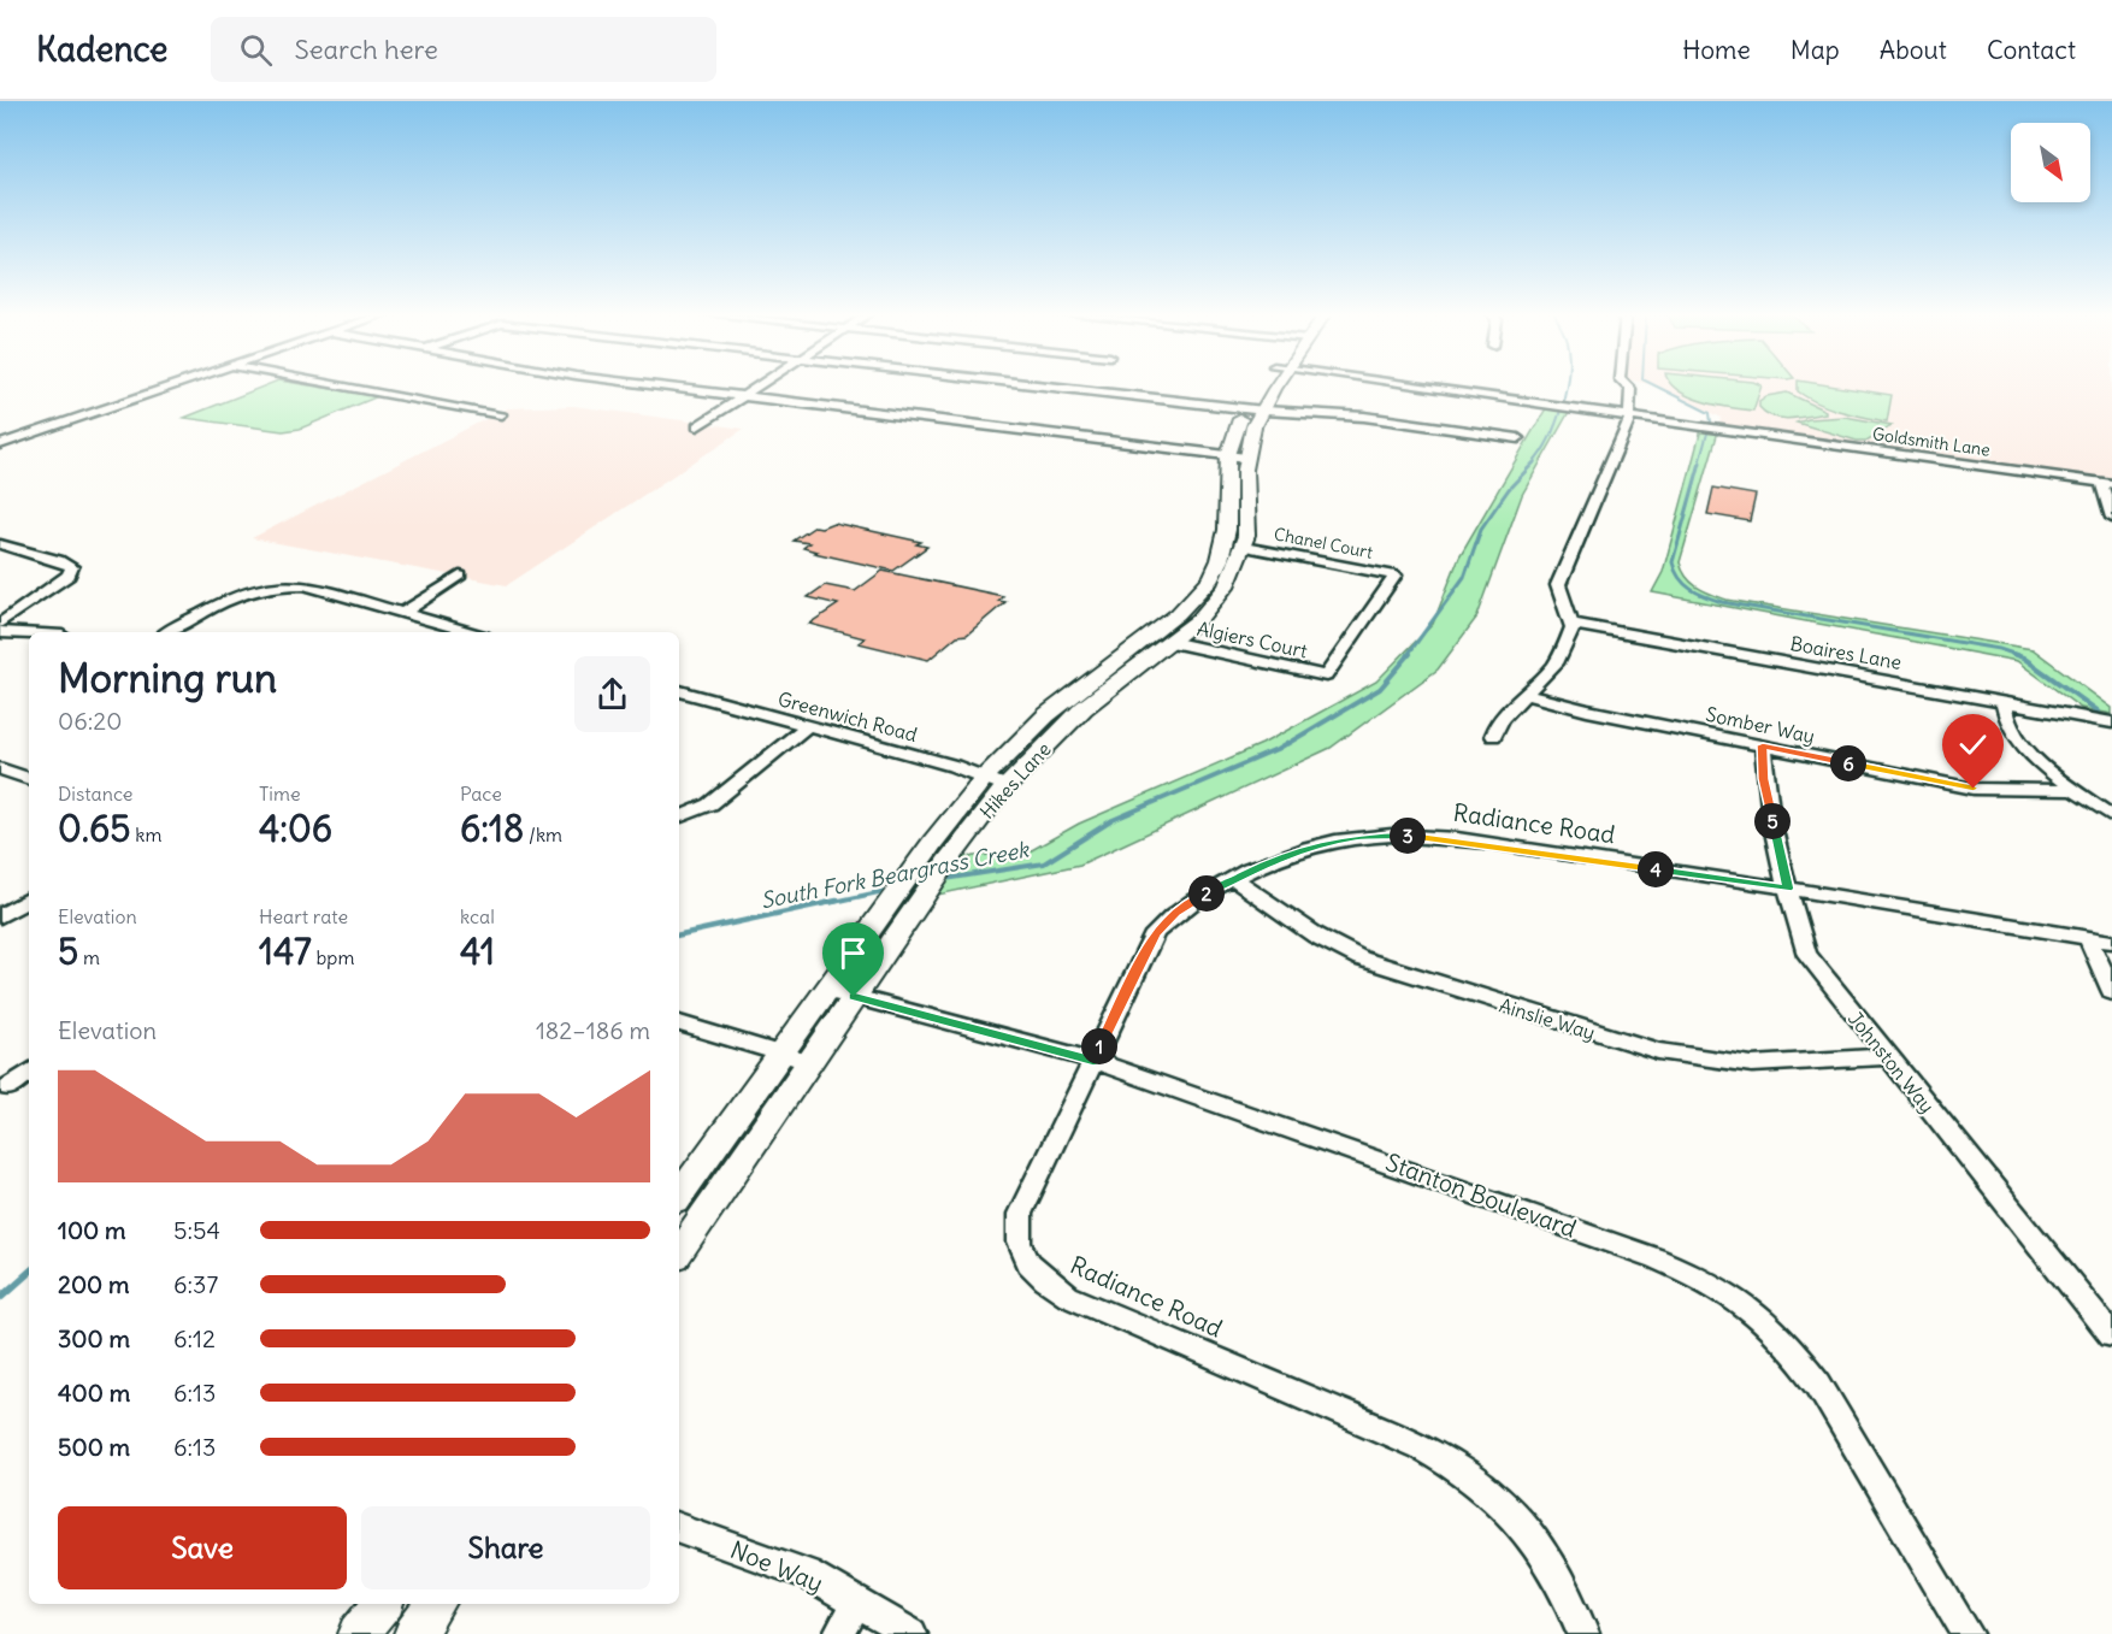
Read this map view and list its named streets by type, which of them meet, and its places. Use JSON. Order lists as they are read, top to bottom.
{
  "streets": {
    "main road": ["Hikes Lane"],
    "street": [
      "Goldsmith Lane",
      "Chanel Court",
      "Algiers Court",
      "Boaires Lane",
      "Greenwich Road",
      "Somber Way",
      "Radiance Road",
      "Ainslie Way",
      "Johnston Way",
      "Stanton Boulevard",
      "Noe Way"
    ]
  },
  "crossings": [
    ["Chanel Court", "Algiers Court"],
    ["Chanel Court", "Hikes Lane"],
    ["Algiers Court", "Hikes Lane"],
    ["Greenwich Road", "Hikes Lane"],
    ["Somber Way", "Johnston Way"],
    ["Hikes Lane", "Stanton Boulevard"],
    ["Radiance Road", "Ainslie Way"],
    ["Radiance Road", "Johnston Way"],
    ["Radiance Road", "Stanton Boulevard"],
    ["Ainslie Way", "Johnston Way"]
  ],
  "water": ["South Fork Beargrass Creek"],
  "north": "bottom right",
  "page": {
    "header": "Kadence",
    "search": "Search here",
    "nav": [
      "Home",
      "Map",
      "About",
      "Contact"
    ],
    "heading": ["Morning run", "06:20"],
    "pins": [
      "6",
      "5",
      "3",
      "4",
      "2",
      "1"
    ],
    "stats": [
      ["Distance", "0.65 km"],
      ["Time", "4:06"],
      ["Pace", "6:18 /km"],
      ["Elevation", "5 m"],
      ["Heart rate", "147 bpm"],
      ["kcal", "41"]
    ],
    "chart": ["Elevation", "182–186 m"],
    "list": [
      {
        "name": "100 m",
        "note": "5:54"
      },
      {
        "name": "200 m",
        "note": "6:37"
      },
      {
        "name": "300 m",
        "note": "6:12"
      },
      {
        "name": "400 m",
        "note": "6:13"
      },
      {
        "name": "500 m",
        "note": "6:13"
      }
    ],
    "buttons": ["Save", "Share"]
  }
}
